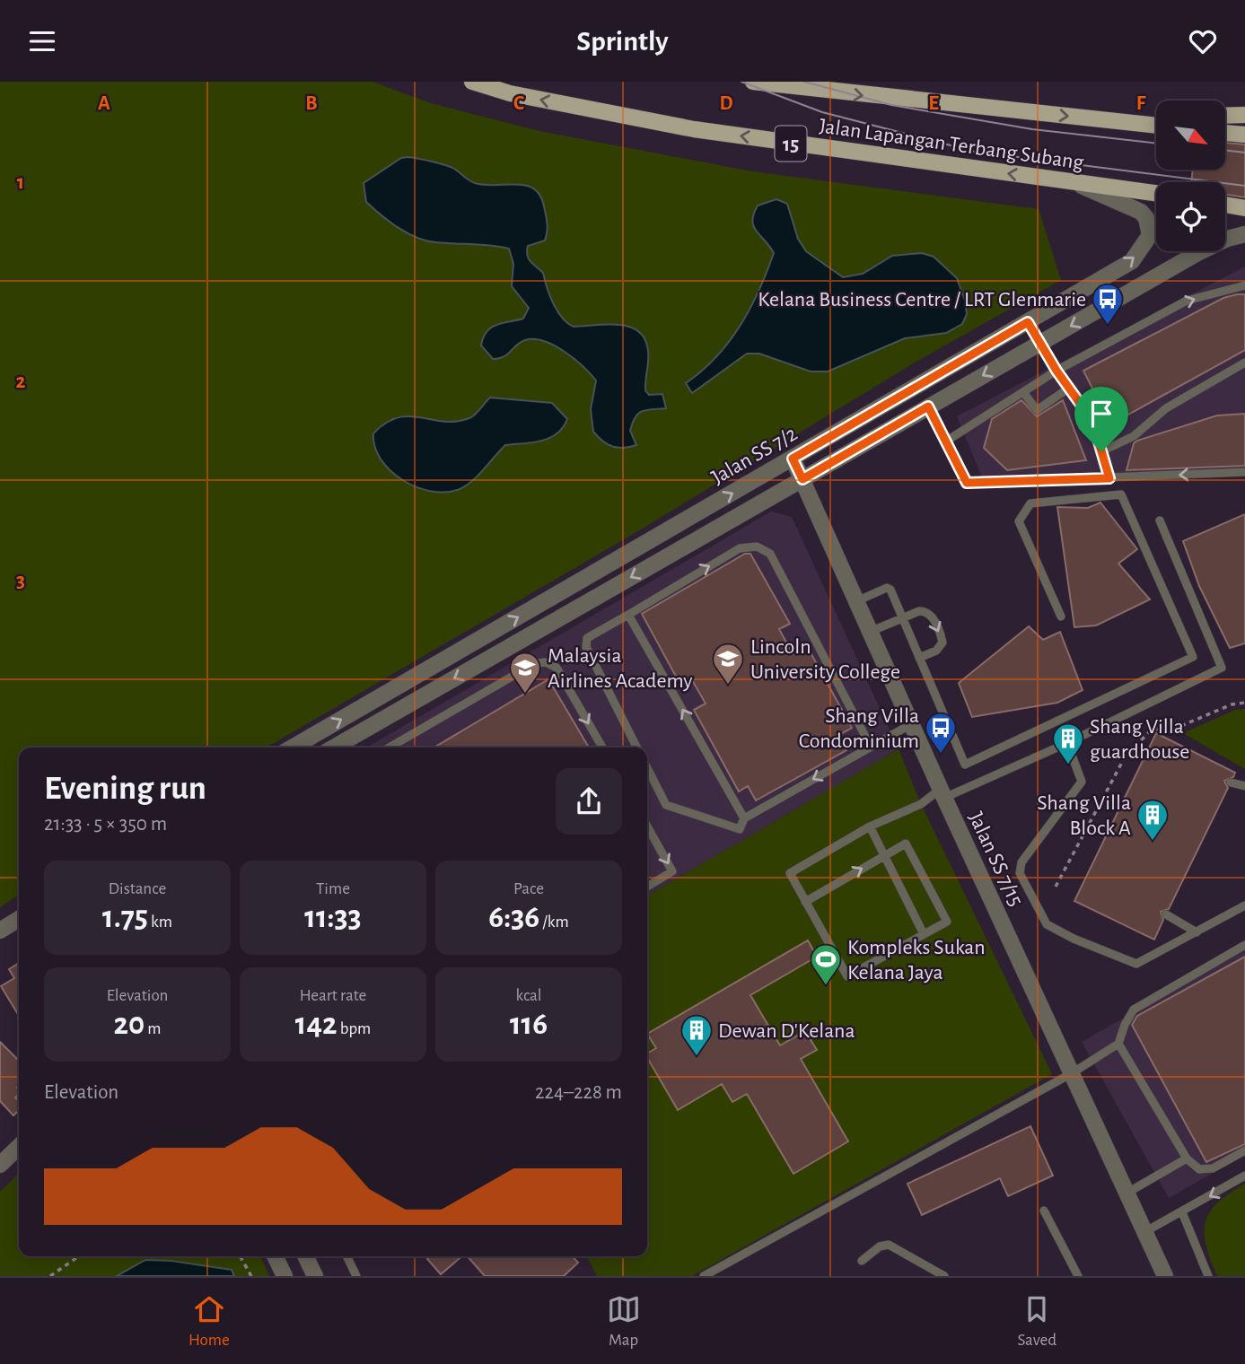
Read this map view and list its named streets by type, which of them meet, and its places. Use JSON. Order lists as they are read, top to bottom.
{
  "streets": {
    "main road": ["15", "Jalan Lapangan Terbang Subang"],
    "street": ["Jalan SS 7/2", "Jalan SS 7/15"]
  },
  "crossings": [
    ["Jalan Lapangan Terbang Subang", "Jalan SS 7/2"],
    ["Jalan SS 7/2", "Jalan SS 7/15"]
  ],
  "places": {
    "bus stop": ["Kelana Business Centre / LRT Glenmarie", "Shang Villa Condominium"],
    "school or university": ["Lincoln University College", "Malaysia Airlines Academy"],
    "building": ["Shang Villa guardhouse", "Shang Villa Block A", "Dewan D'Kelana"],
    "sports": ["Kompleks Sukan Kelana Jaya"]
  },
  "north": "bottom right",
  "page": {
    "header": "Sprintly",
    "heading": ["Evening run", "21:33 · 5 × 350 m"],
    "stats": [
      ["Distance", "1.75 km"],
      ["Time", "11:33"],
      ["Pace", "6:36 /km"],
      ["Elevation", "20 m"],
      ["Heart rate", "142 bpm"],
      ["kcal", "116"]
    ],
    "chart": ["Elevation", "224–228 m"],
    "tabs": ["Home", "Map", "Saved"]
  },
  "grid": {
    "columns": [
      "A",
      "B",
      "C",
      "D",
      "E",
      "F"
    ],
    "rows": ["1", "2", "3"]
  }
}
